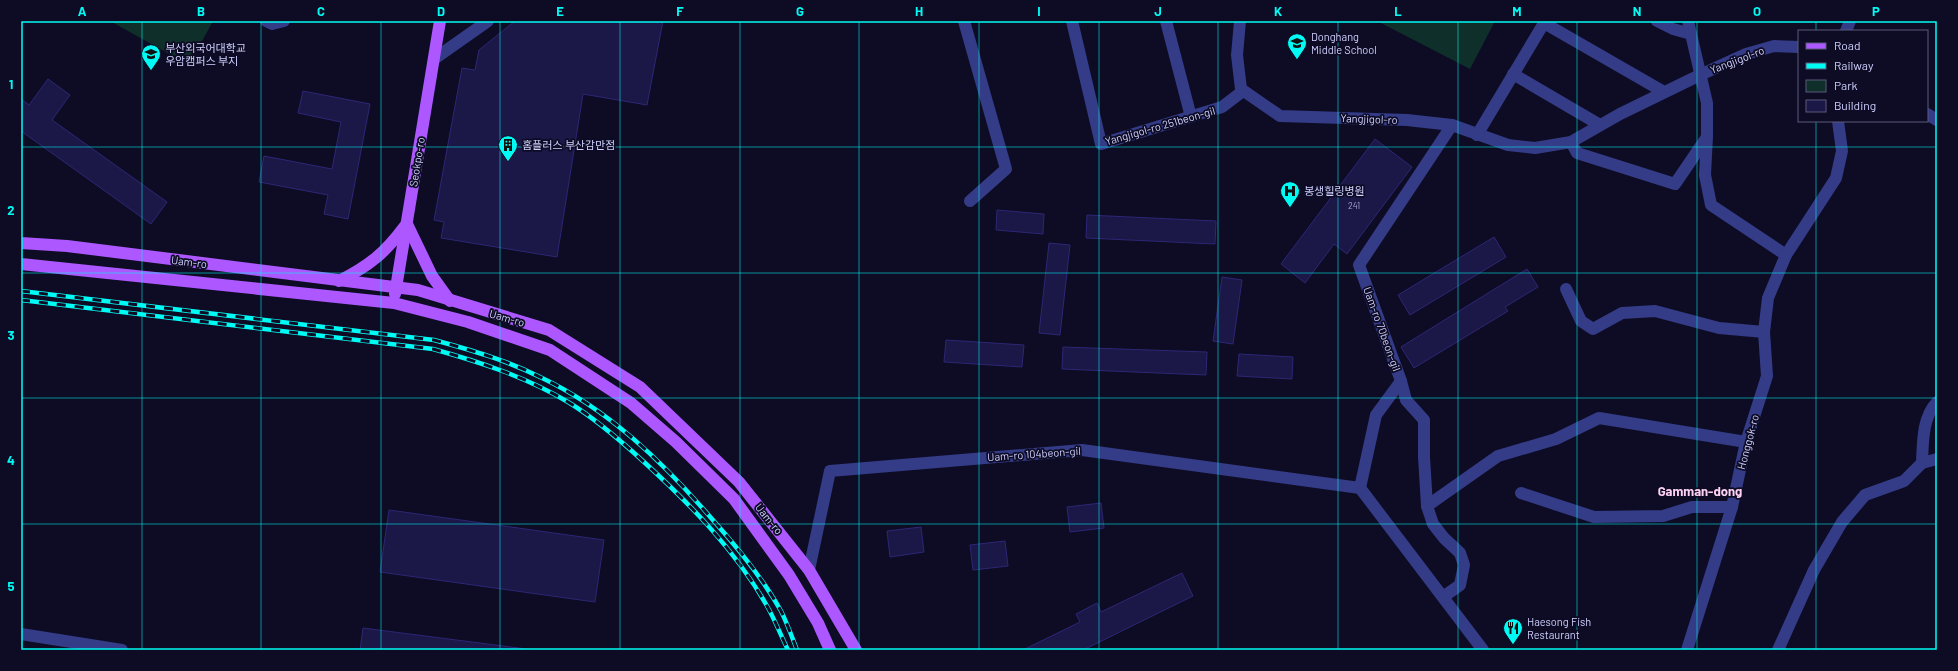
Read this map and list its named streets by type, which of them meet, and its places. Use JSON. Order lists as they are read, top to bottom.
{
  "streets": {
    "main road": ["Seokpo-ro", "Uam-ro"],
    "street": [
      "Yangjigol-ro",
      "Yangjigol-ro 251beon-gil",
      "Uam-ro 70beon-gil",
      "Honggok-ro",
      "Uam-ro 104beon-gil"
    ]
  },
  "crossings": [
    ["Yangjigol-ro", "Yangjigol-ro 251beon-gil"],
    ["Yangjigol-ro", "Uam-ro 70beon-gil"],
    ["Seokpo-ro", "Uam-ro"],
    ["Uam-ro", "Uam-ro 104beon-gil"],
    ["Uam-ro 70beon-gil", "Uam-ro 104beon-gil"]
  ],
  "districts": ["Gamman-dong"],
  "places": {
    "school or university": ["Donghang Middle School", "부산외국어대학교 우암캠퍼스 부지"],
    "building": ["홈플러스 부산감만점"],
    "hospital": ["봉생힐링병원"],
    "restaurant": ["Haesong Fish Restaurant"]
  },
  "house_numbers": ["241"],
  "legend": [
    "Road",
    "Railway",
    "Park",
    "Building"
  ],
  "grid": {
    "columns": [
      "A",
      "B",
      "C",
      "D",
      "E",
      "F",
      "G",
      "H",
      "I",
      "J",
      "K",
      "L",
      "M",
      "N",
      "O",
      "P"
    ],
    "rows": [
      "1",
      "2",
      "3",
      "4",
      "5"
    ]
  }
}
